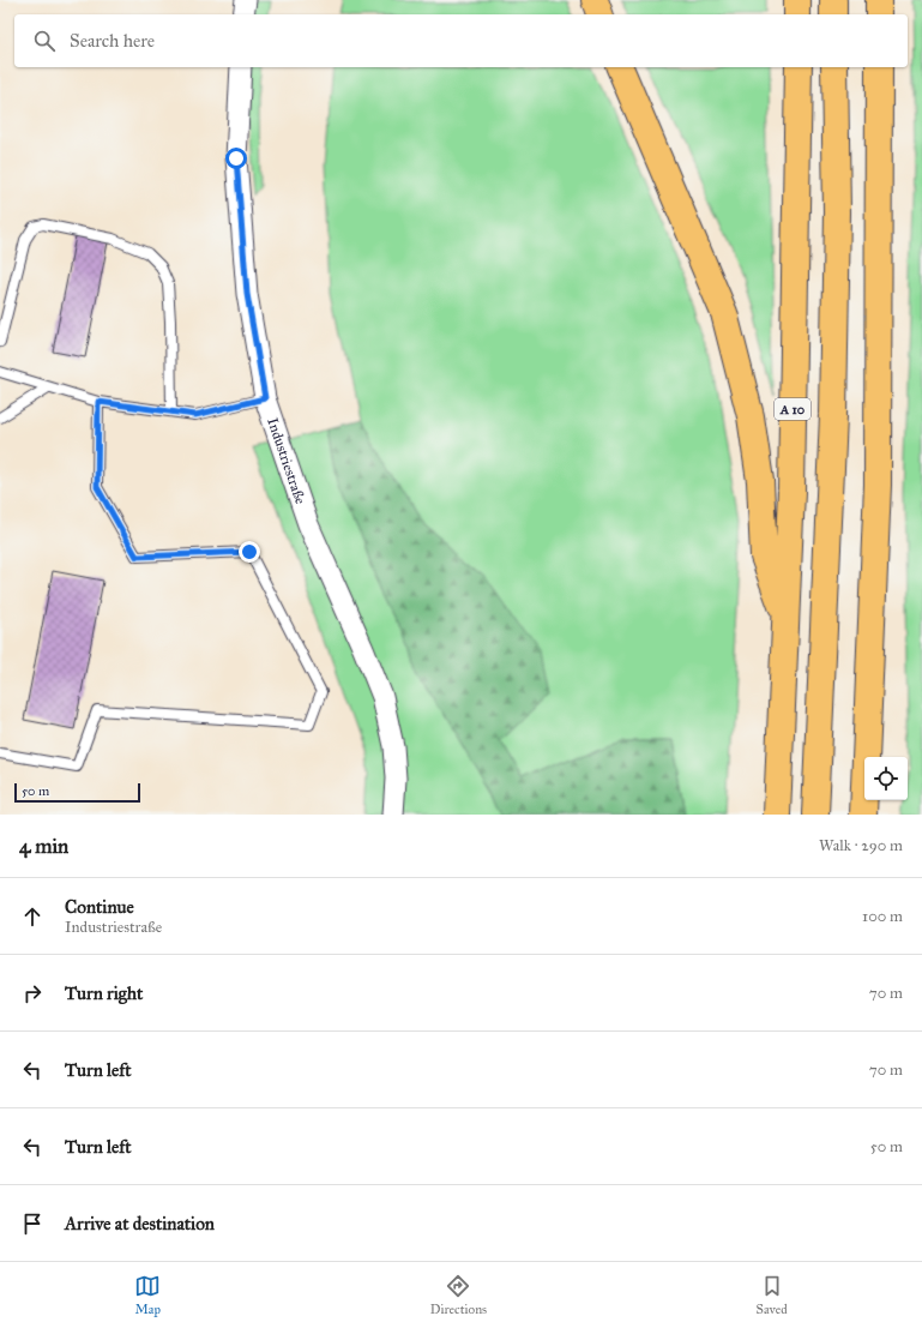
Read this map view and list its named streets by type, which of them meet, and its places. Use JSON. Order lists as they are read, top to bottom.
{
  "streets": {
    "highway": ["A 10"],
    "street": ["Industriestraße"]
  },
  "scale_bar": "50 m",
  "page": {
    "search": "Search here",
    "scale": "50 m",
    "heading": ["4 min", "Walk · 290 m"],
    "list": [
      ["Continue", "Industriestraße", "100 m"],
      ["Turn right", "70 m"],
      ["Turn left", "70 m"],
      ["Turn left", "50 m"],
      "Arrive at destination"
    ],
    "nav": ["Map", "Directions", "Saved"]
  }
}
